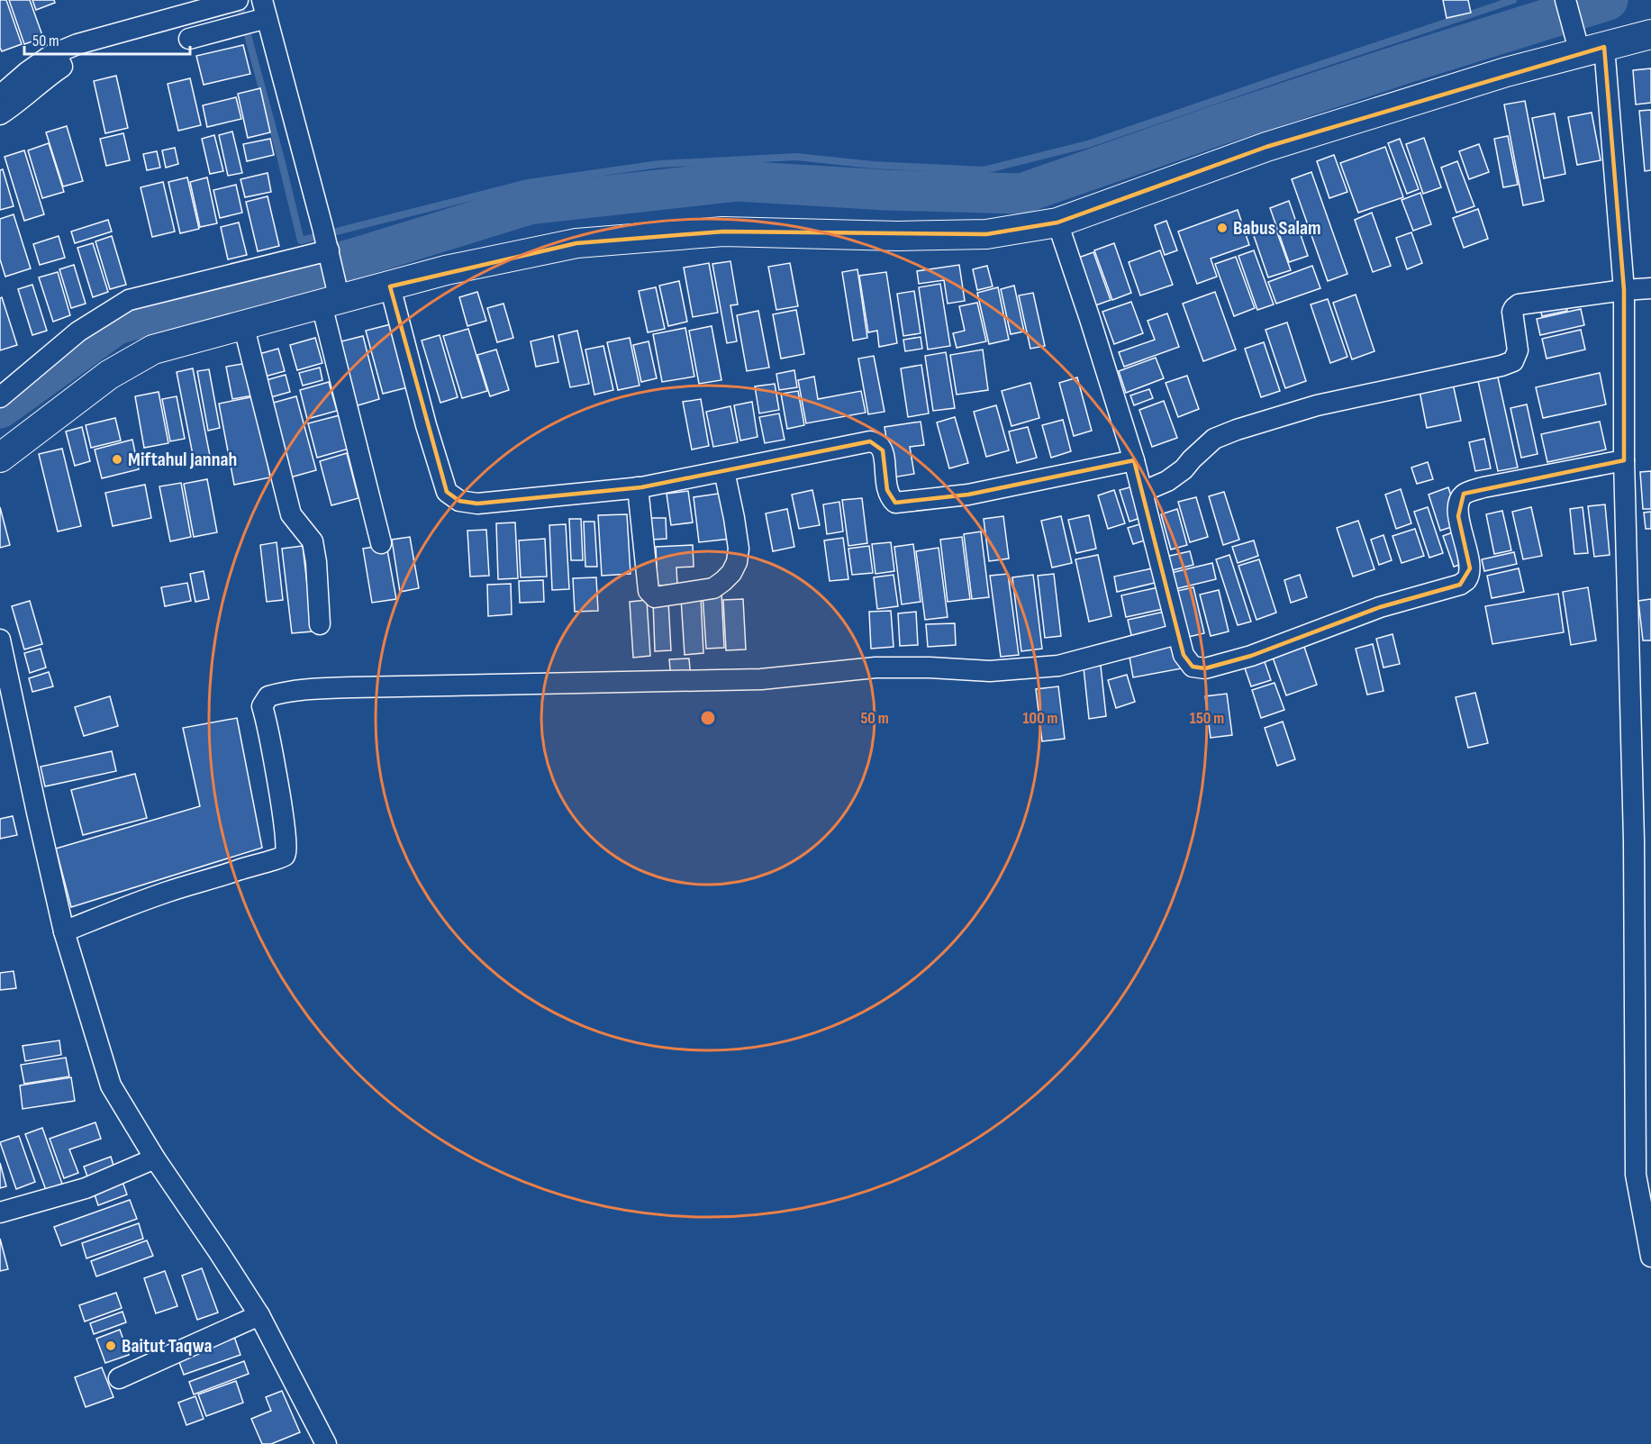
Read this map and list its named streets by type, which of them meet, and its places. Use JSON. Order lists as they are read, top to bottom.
{
  "places": ["Babus Salam", "Miftahul Jannah", "Baitut Taqwa"],
  "scale_bar": "50 m",
  "rings": ["50 m", "100 m", "150 m"]
}
